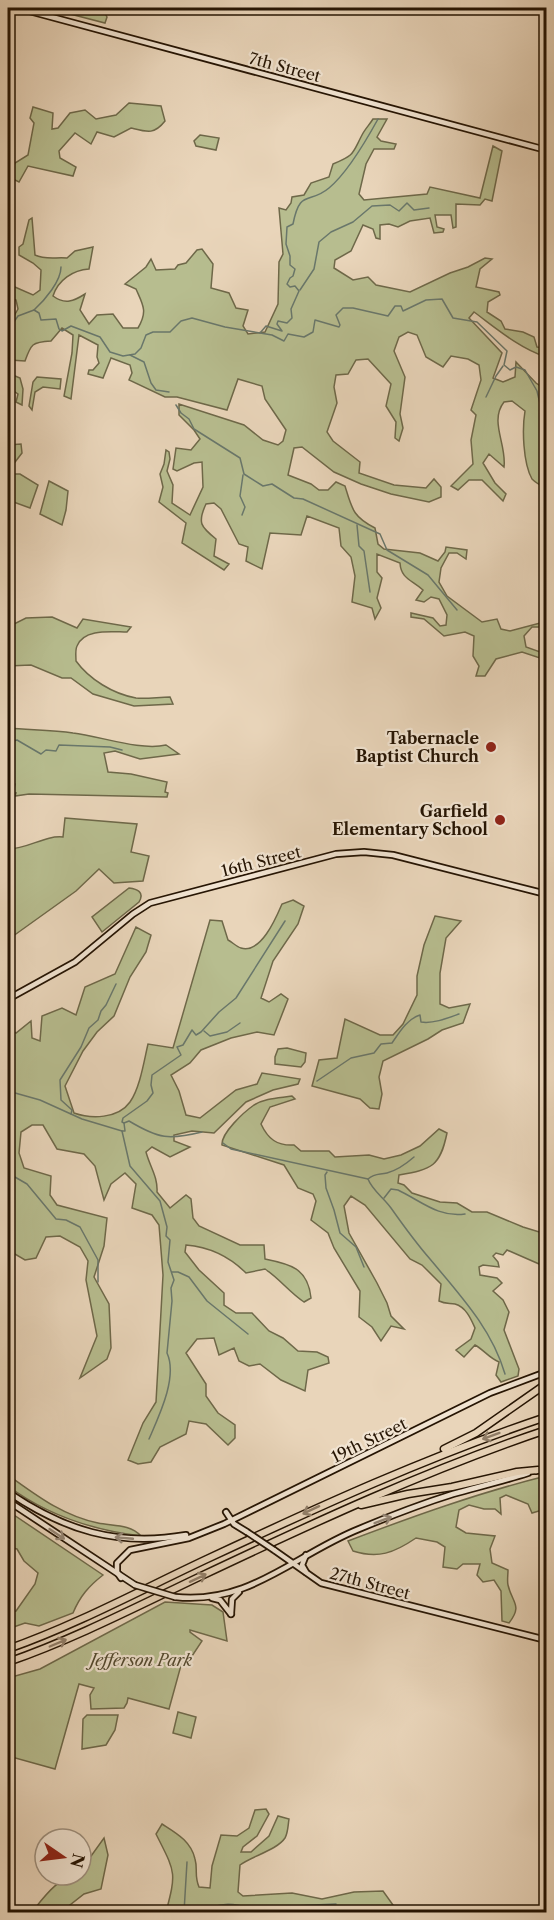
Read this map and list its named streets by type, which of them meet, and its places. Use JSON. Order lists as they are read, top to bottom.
{
  "streets": {
    "street": [
      "7th Street",
      "16th Street",
      "19th Street",
      "27th Street"
    ]
  },
  "crossings": [
    ["19th Street", "27th Street"]
  ],
  "parks": ["Jefferson Park"],
  "places": ["Tabernacle Baptist Church", "Garfield Elementary School"],
  "north": "right"
}
